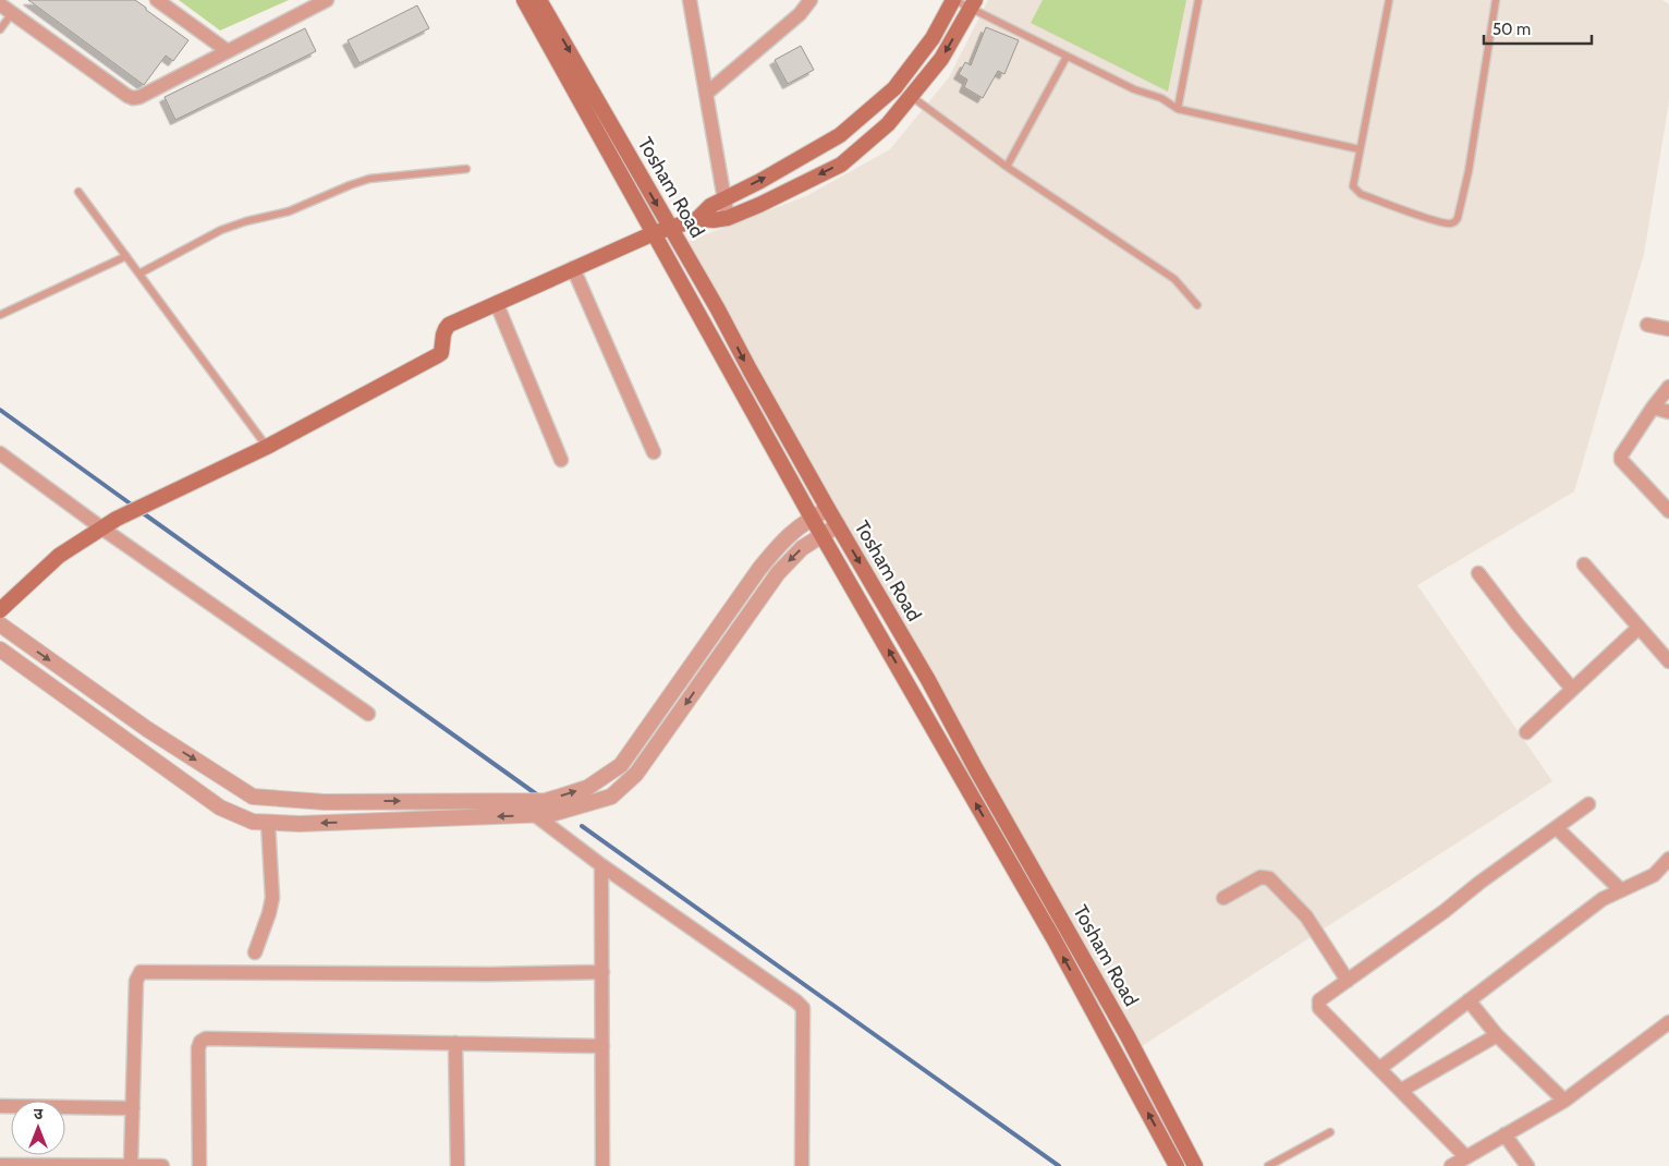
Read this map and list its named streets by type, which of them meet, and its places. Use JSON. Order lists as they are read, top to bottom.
{
  "streets": {
    "main road": ["Tosham Road"]
  },
  "scale_bar": "50 m",
  "north": "top"
}
